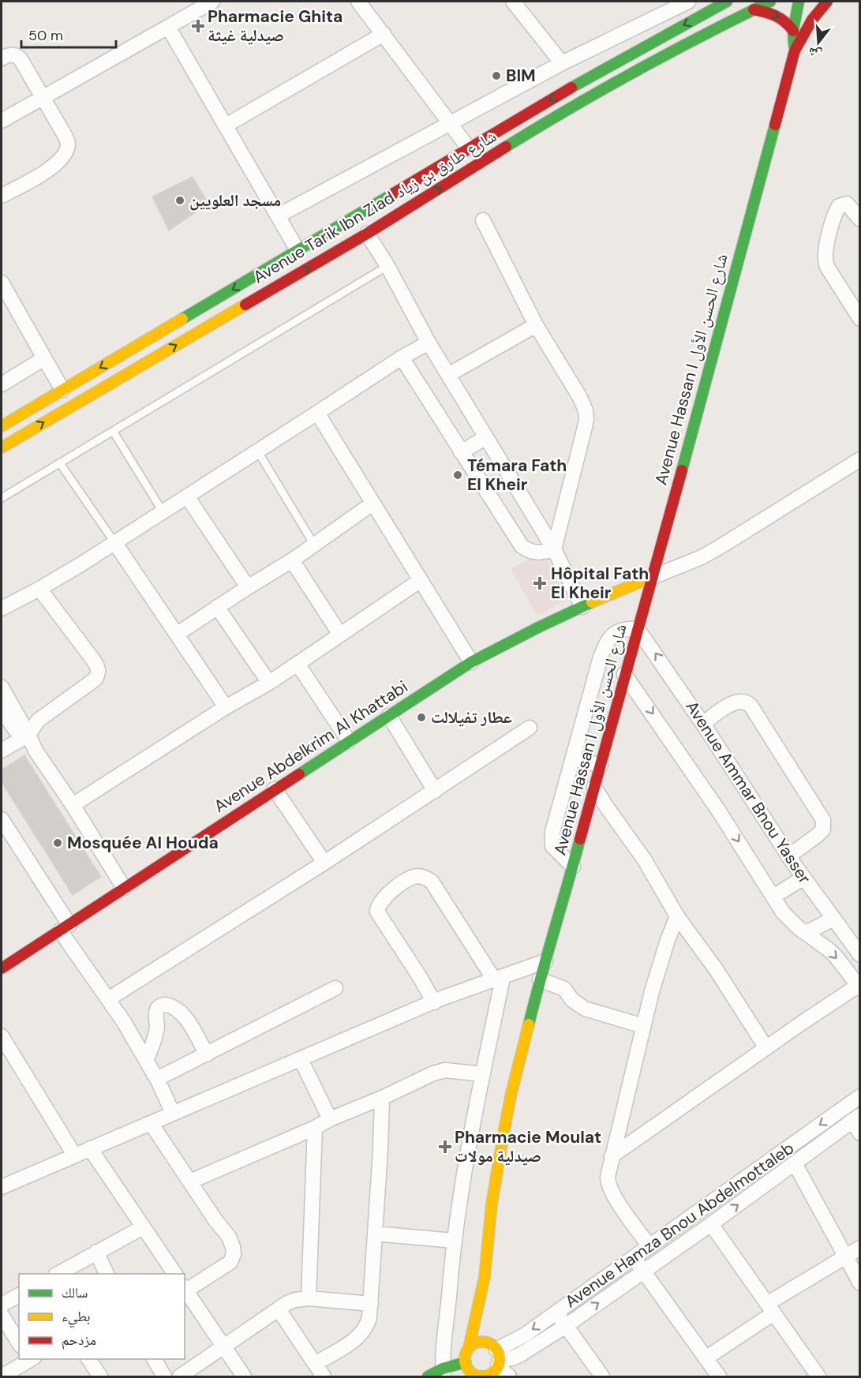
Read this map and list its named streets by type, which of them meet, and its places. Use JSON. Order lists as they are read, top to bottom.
{
  "streets": {
    "main road": ["Avenue Tarik Ibn Ziad شارع طارق بن زياد", "Avenue Hassan I شارع الحسن الأول", "Avenue Abdelkrim Al Khattabi"],
    "street": ["Avenue Ammar Bnou Yasser", "Avenue Hamza Bnou Abdelmottaleb"]
  },
  "crossings": [
    ["Avenue Hassan I شارع الحسن الأول", "Avenue Abdelkrim Al Khattabi"],
    ["Avenue Hassan I شارع الحسن الأول", "Avenue Ammar Bnou Yasser"],
    ["Avenue Hassan I شارع الحسن الأول", "Avenue Hamza Bnou Abdelmottaleb"]
  ],
  "places": {
    "health": ["Pharmacie Ghita صيدلية غيثة", "Hôpital Fath El Kheir", "Pharmacie Moulat صيدلية مولات"],
    "other": [
      "BIM",
      "مسجد العلويين",
      "Témara Fath El Kheir",
      "عطار تفيلالت",
      "Mosquée Al Houda"
    ]
  },
  "legend": ["سالك", "بطيء", "مزدحم"],
  "scale_bar": "50 m",
  "north": "bottom"
}
